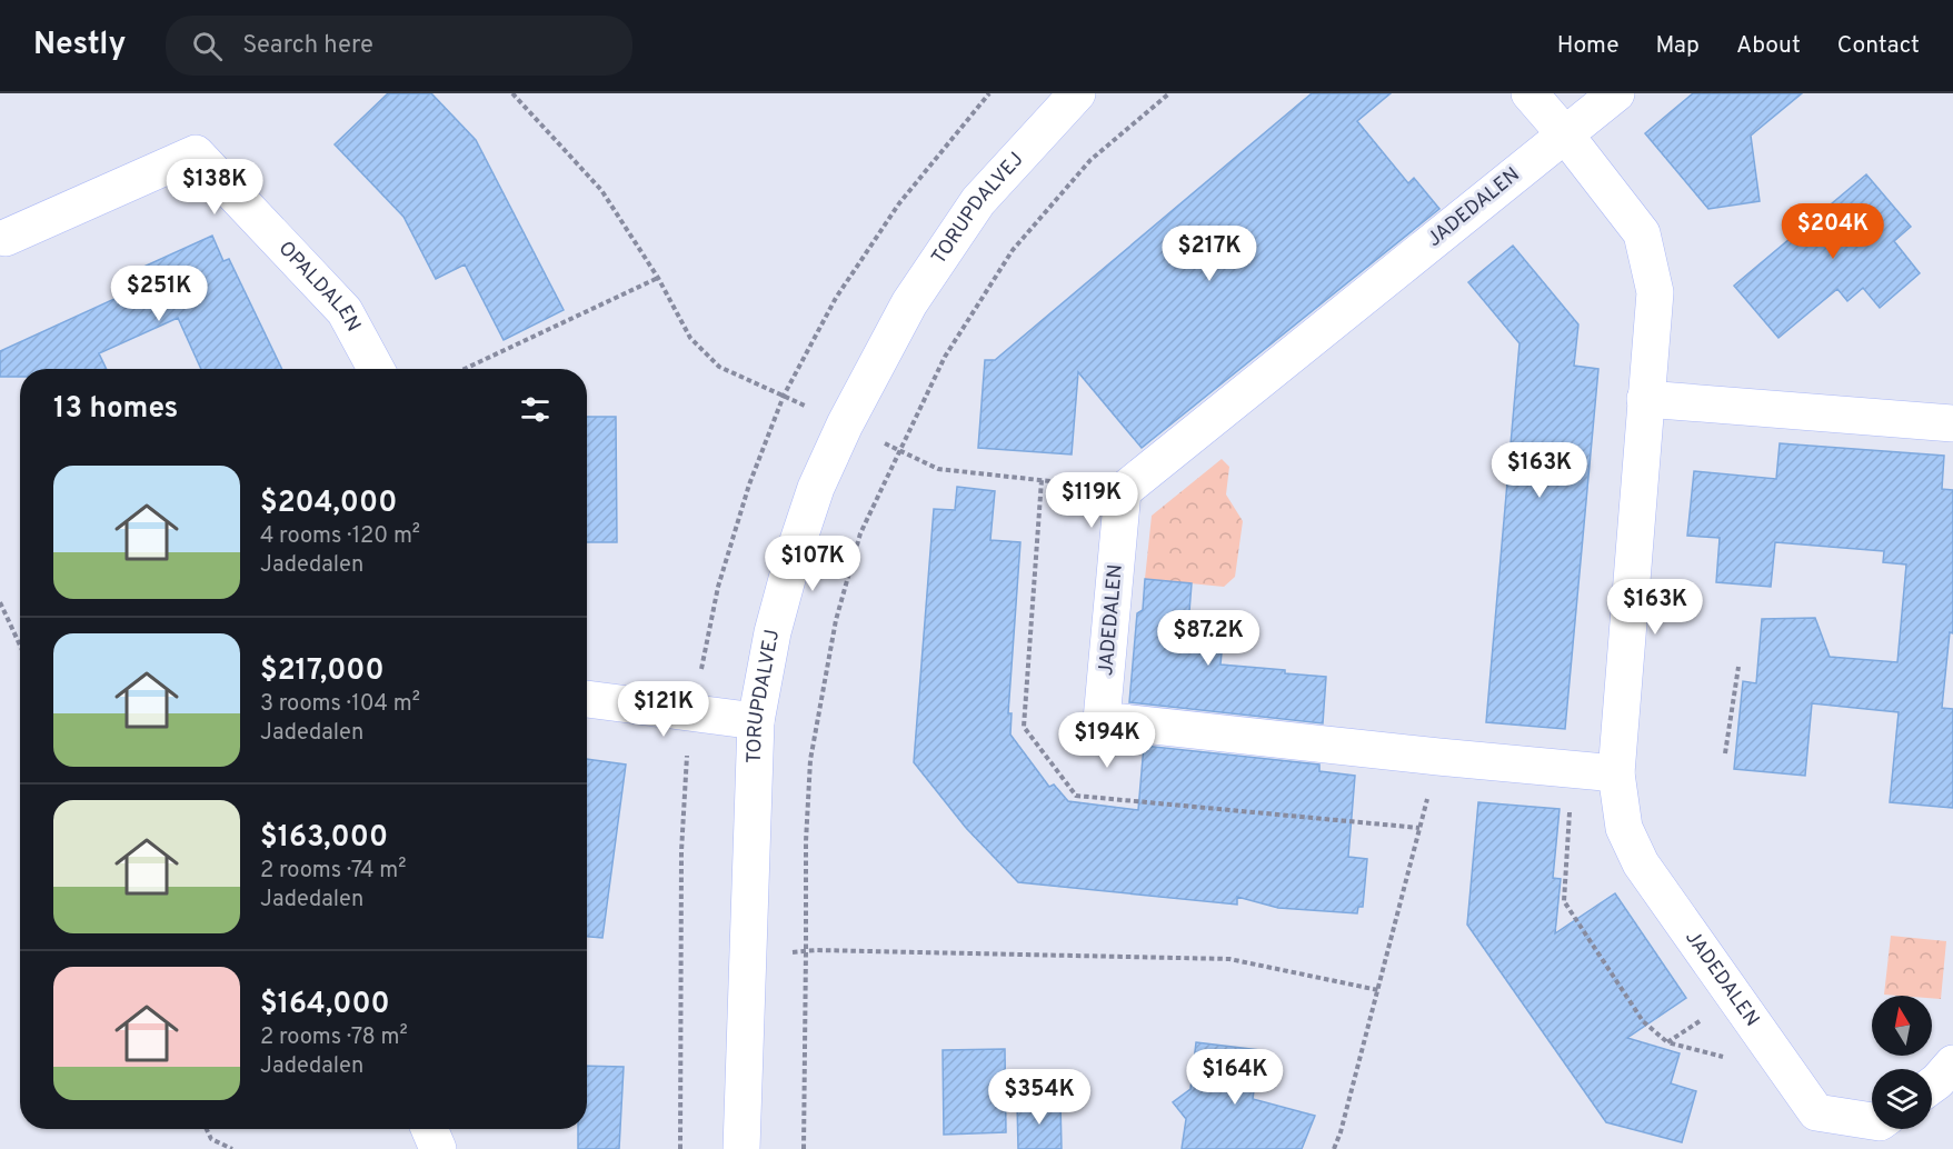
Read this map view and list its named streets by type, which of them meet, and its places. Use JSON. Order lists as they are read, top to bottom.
{
  "streets": {
    "street": ["JADEDALEN", "TORUPDALVEJ", "OPALDALEN"]
  },
  "north": "top",
  "page": {
    "header": "Nestly",
    "search": "Search here",
    "nav": [
      "Home",
      "Map",
      "About",
      "Contact"
    ],
    "price": [
      "$138K",
      "$204K",
      "$217K",
      "$251K",
      "$163K",
      "$119K",
      "$107K",
      "$163K",
      "$87.2K",
      "$121K",
      "$194K",
      "$164K",
      "$354K"
    ],
    "heading": "13 homes",
    "list": [
      {
        "name": "$204,000",
        "note": "4 rooms · 120 m² · Jadedalen"
      },
      {
        "name": "$217,000",
        "note": "3 rooms · 104 m² · Jadedalen"
      },
      {
        "name": "$163,000",
        "note": "2 rooms · 74 m² · Jadedalen"
      },
      {
        "name": "$164,000",
        "note": "2 rooms · 78 m² · Jadedalen"
      }
    ]
  }
}
